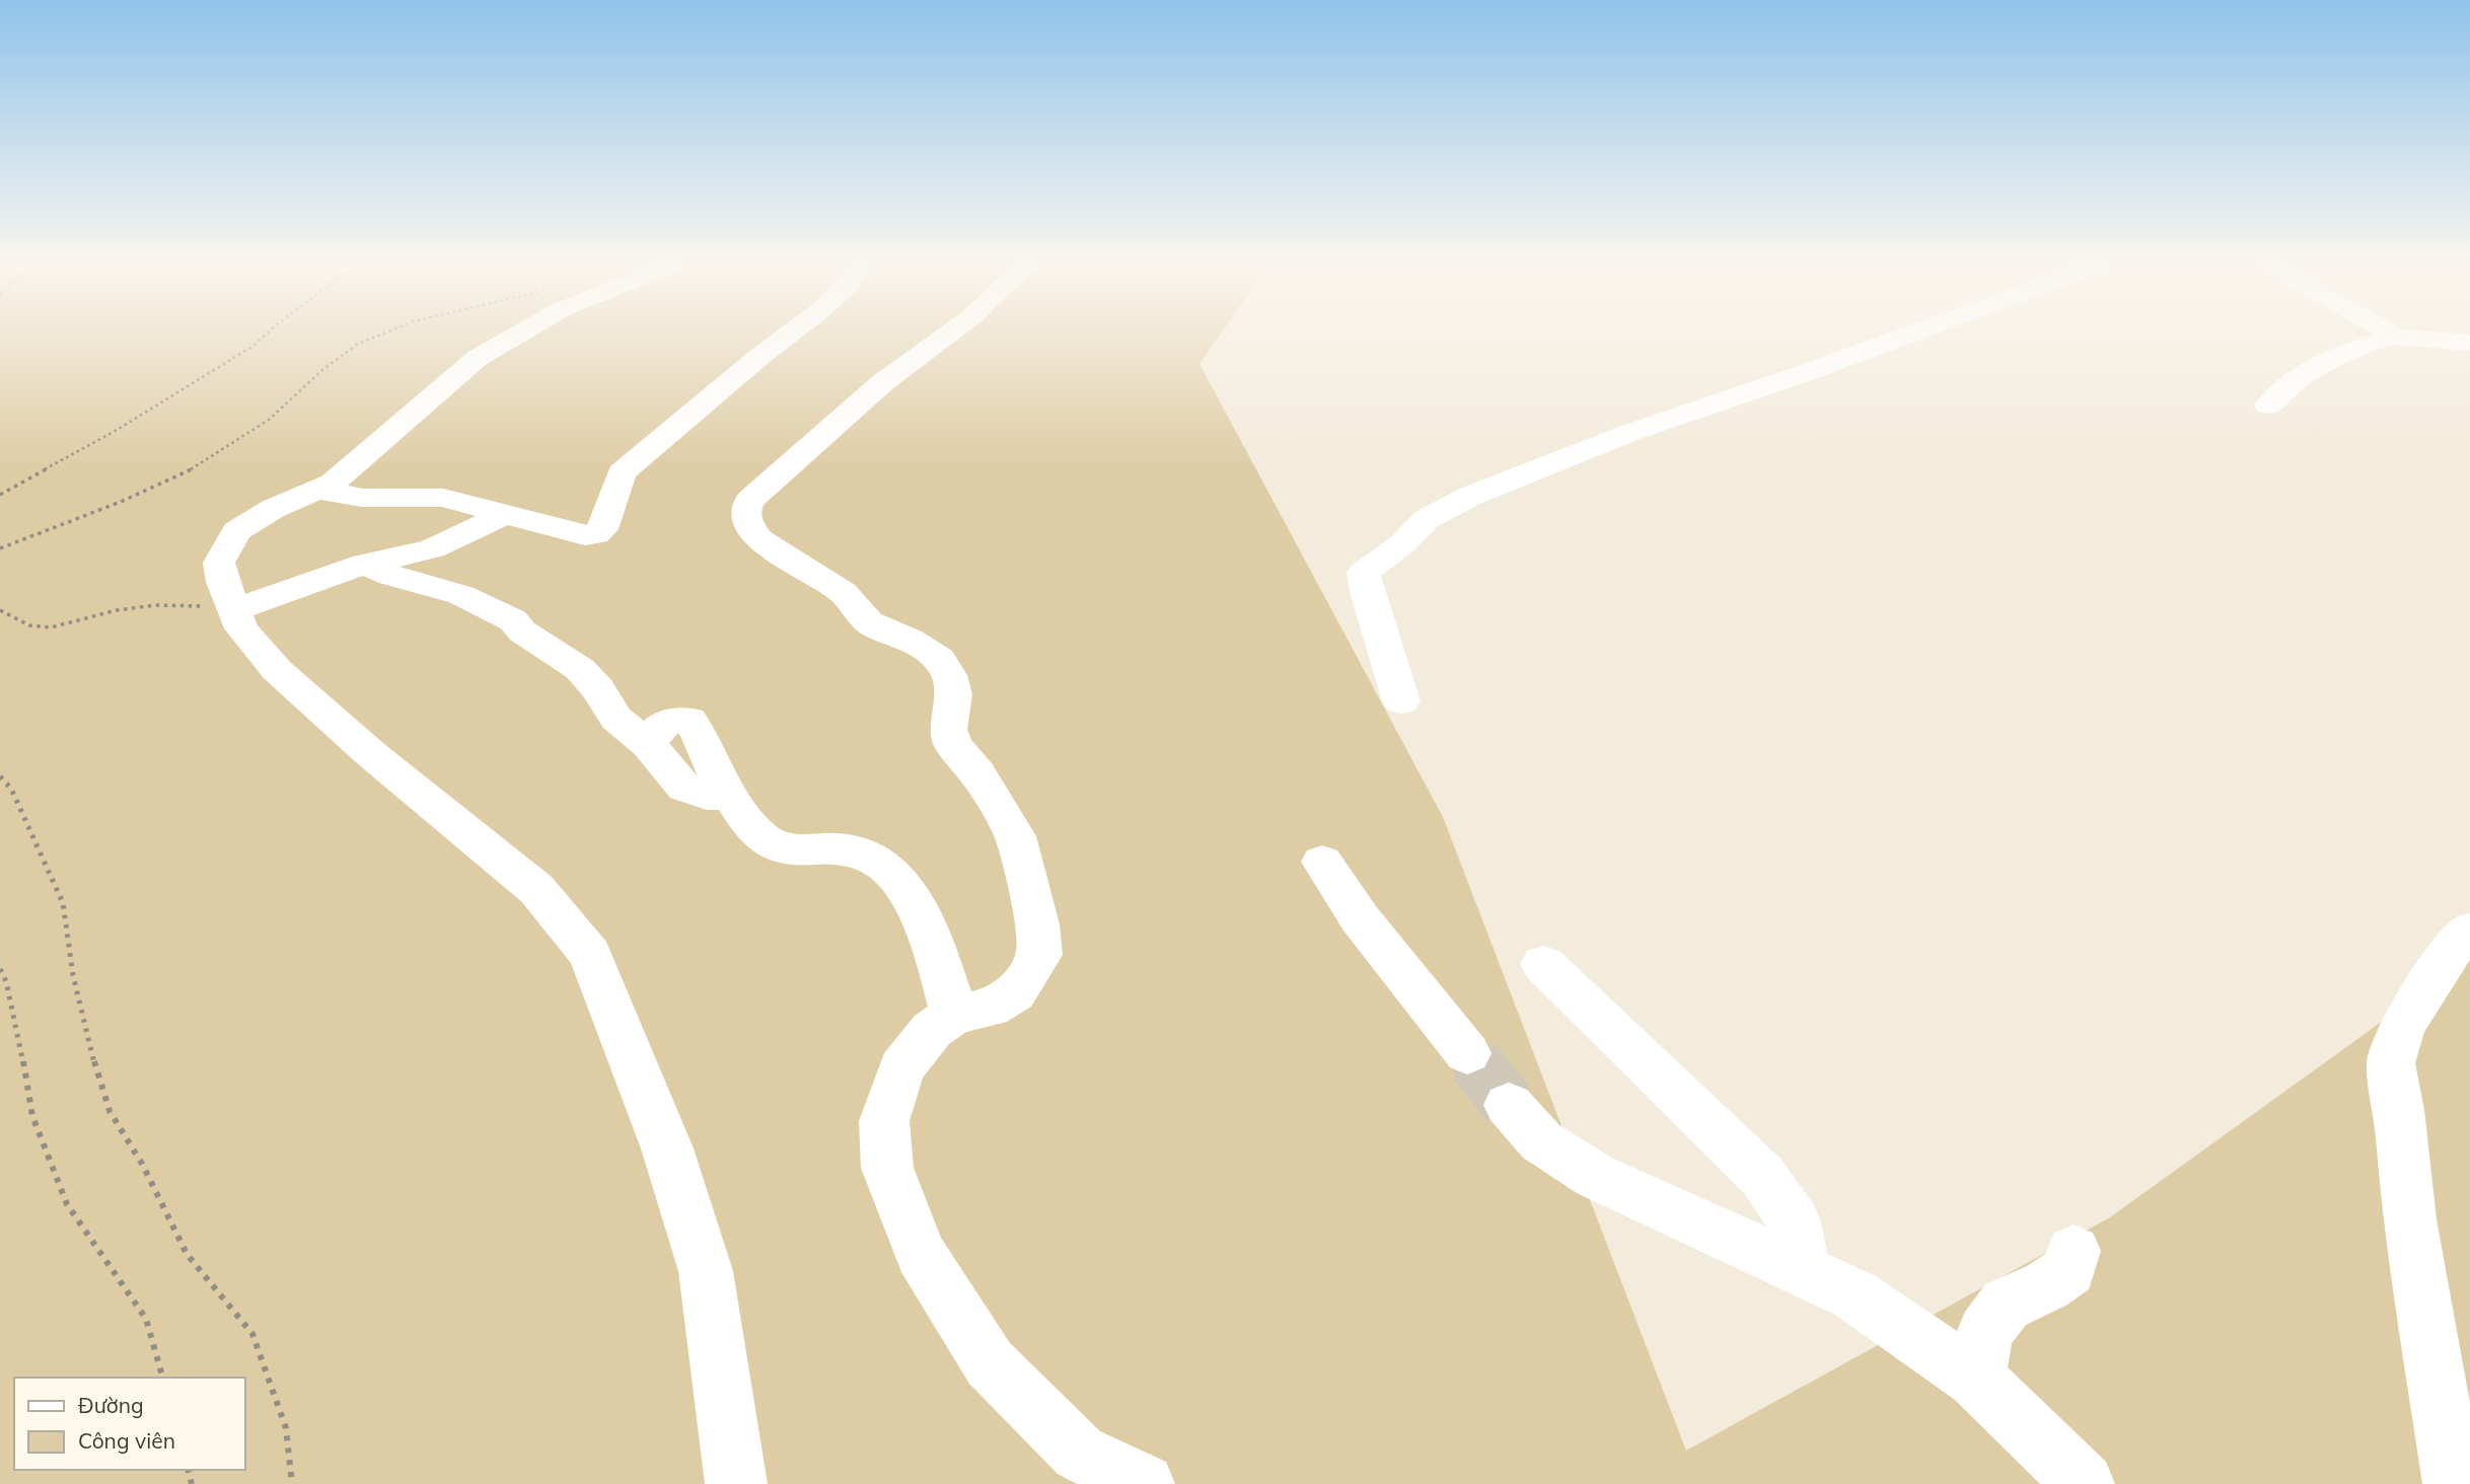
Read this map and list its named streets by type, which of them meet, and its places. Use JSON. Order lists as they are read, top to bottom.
{
  "legend": ["Đường", "Công viên"]
}
